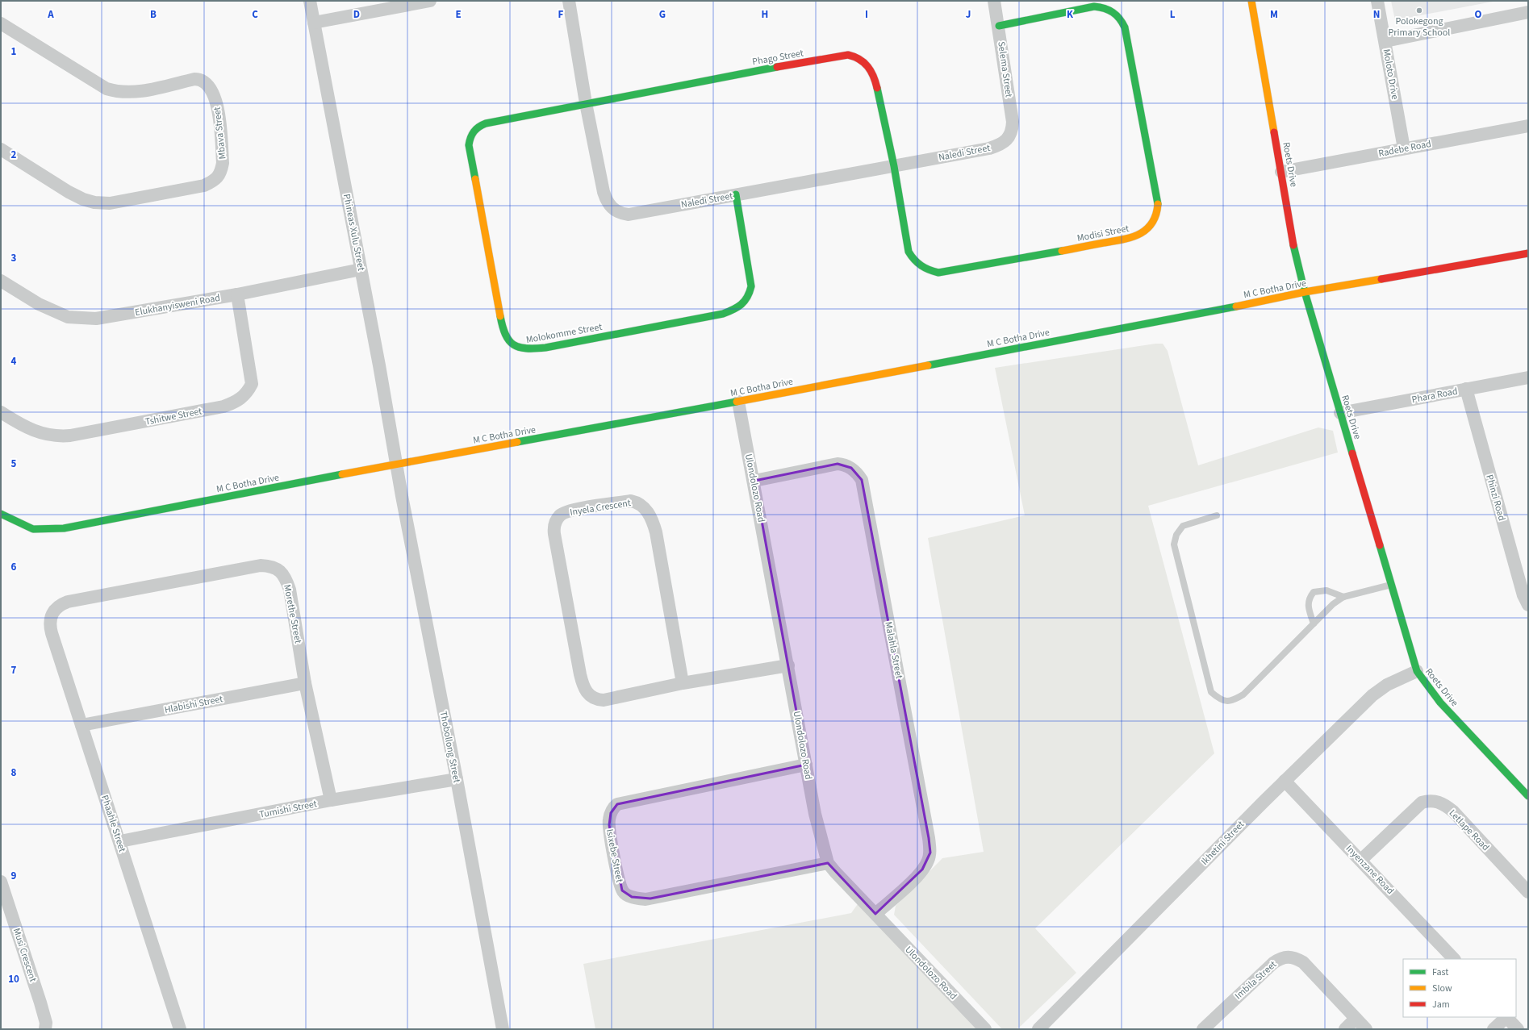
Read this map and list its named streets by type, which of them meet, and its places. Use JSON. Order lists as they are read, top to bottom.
{
  "streets": {
    "street": [
      "Phago Street",
      "Selema Street",
      "Moloto Drive",
      "Mbava Street",
      "Radebe Road",
      "Naledi Street",
      "Roets Drive",
      "Phineas Xulu Street",
      "Modisi Street",
      "M C Botha Drive",
      "Elukhanyisweni Road",
      "Molokomme Street",
      "Phara Road",
      "Tshitwe Street",
      "Ulondolozo Road",
      "Phinzi Road",
      "Inyela Crescent",
      "Morethe Street",
      "Malahla Street",
      "Hlabishi Street",
      "Thobollong Street",
      "Tumishi Street",
      "Phaahle Street",
      "Letlape Road",
      "Ikhetini Street",
      "Isixebe Street",
      "Inyenzane Road",
      "Musi Crescent",
      "Imbila Street"
    ]
  },
  "crossings": [
    ["Phago Street", "Naledi Street"],
    ["Phago Street", "Modisi Street"],
    ["Phago Street", "Molokomme Street"],
    ["Selema Street", "Naledi Street"],
    ["Selema Street", "Modisi Street"],
    ["Moloto Drive", "Radebe Road"],
    ["Radebe Road", "Roets Drive"],
    ["Naledi Street", "Modisi Street"],
    ["Naledi Street", "Molokomme Street"],
    ["Roets Drive", "M C Botha Drive"],
    ["Roets Drive", "Phara Road"],
    ["Roets Drive", "Ikhetini Street"],
    ["Phineas Xulu Street", "M C Botha Drive"],
    ["Phineas Xulu Street", "Elukhanyisweni Road"],
    ["Phineas Xulu Street", "Thobollong Street"],
    ["M C Botha Drive", "Ulondolozo Road"],
    ["M C Botha Drive", "Thobollong Street"],
    ["Elukhanyisweni Road", "Tshitwe Street"],
    ["Phara Road", "Phinzi Road"],
    ["Ulondolozo Road", "Inyela Crescent"],
    ["Ulondolozo Road", "Malahla Street"],
    ["Ulondolozo Road", "Isixebe Street"],
    ["Morethe Street", "Hlabishi Street"],
    ["Morethe Street", "Tumishi Street"],
    ["Morethe Street", "Phaahle Street"],
    ["Hlabishi Street", "Phaahle Street"],
    ["Thobollong Street", "Tumishi Street"],
    ["Tumishi Street", "Phaahle Street"],
    ["Letlape Road", "Inyenzane Road"],
    ["Ikhetini Street", "Inyenzane Road"]
  ],
  "places": ["Polokegong Primary School"],
  "legend": ["Fast", "Slow", "Jam"],
  "grid": {
    "columns": [
      "A",
      "B",
      "C",
      "D",
      "E",
      "F",
      "G",
      "H",
      "I",
      "J",
      "K",
      "L",
      "M",
      "N",
      "O"
    ],
    "rows": [
      "1",
      "2",
      "3",
      "4",
      "5",
      "6",
      "7",
      "8",
      "9",
      "10"
    ]
  }
}
